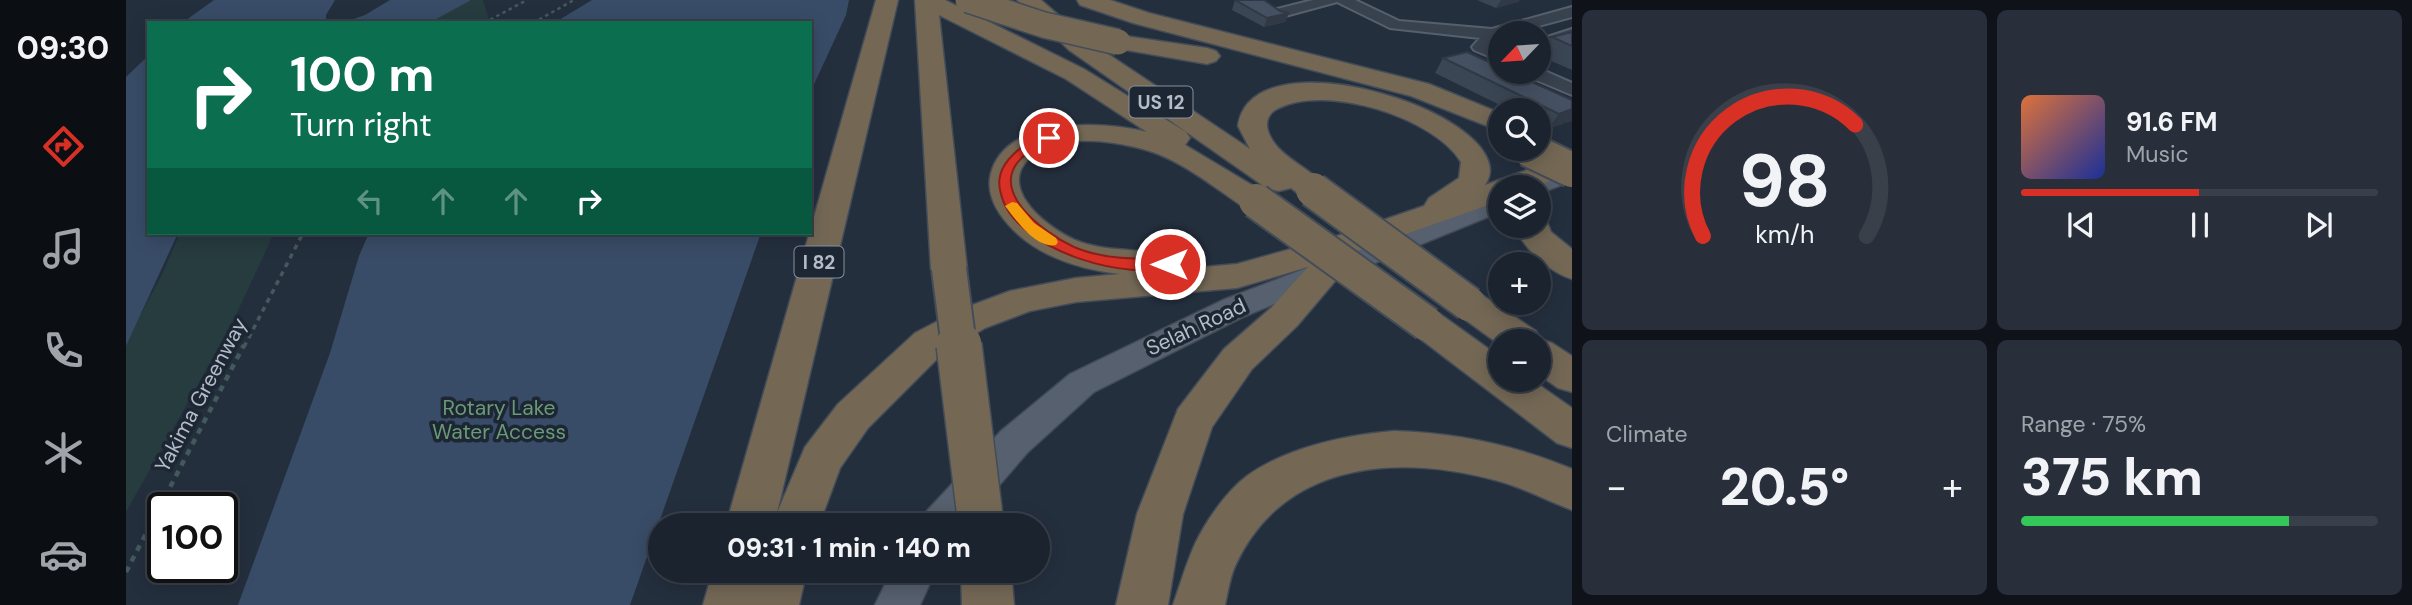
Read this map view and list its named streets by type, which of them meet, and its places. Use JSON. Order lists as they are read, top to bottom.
{
  "streets": {
    "highway": ["US 12", "I 82"],
    "main road": ["Selah Road"],
    "path": ["Yakima Greenway"]
  },
  "parks": ["Rotary Lake Water Access"],
  "north": "bottom left",
  "page": {
    "tabs": "09:30",
    "map_buttons": ["+", "−"],
    "turn": ["100 m", "Turn right"],
    "song": ["91.6 FM", "Music"],
    "tile": [
      "Climate",
      ["Range · 75%", "375 km"]
    ],
    "heat": ["−", "20.5°", "+"],
    "limit": "100",
    "trip": "09:31 · 1 min · 140 m",
    "gauge": ["98", "km/h"]
  }
}
